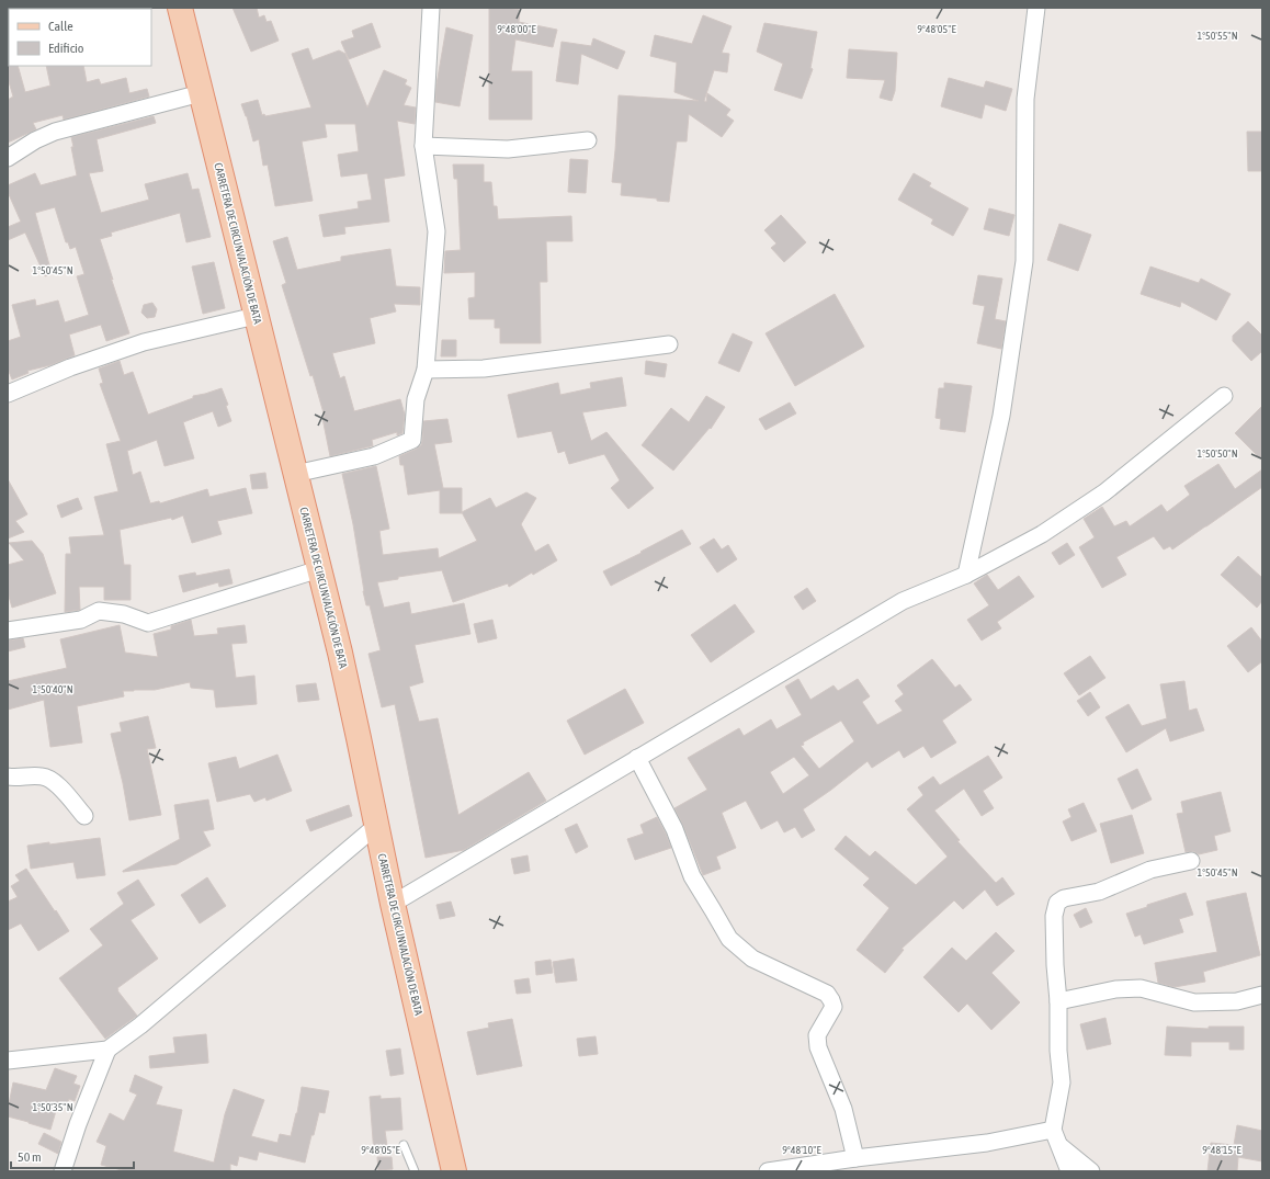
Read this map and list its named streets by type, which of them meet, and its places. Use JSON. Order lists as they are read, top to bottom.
{
  "streets": {
    "main road": ["CARRETERA DE CIRCUNVALACIÓN DE BATA"]
  },
  "legend": ["Calle", "Edificio"],
  "scale_bar": "50 m",
  "coordinates": [
    "9°48'00\"E",
    "9°48'05\"E",
    "1°50'55\"N",
    "1°50'45\"N",
    "1°50'50\"N",
    "1°50'40\"N",
    "1°50'35\"N",
    "9°48'10\"E",
    "9°48'15\"E"
  ]
}
